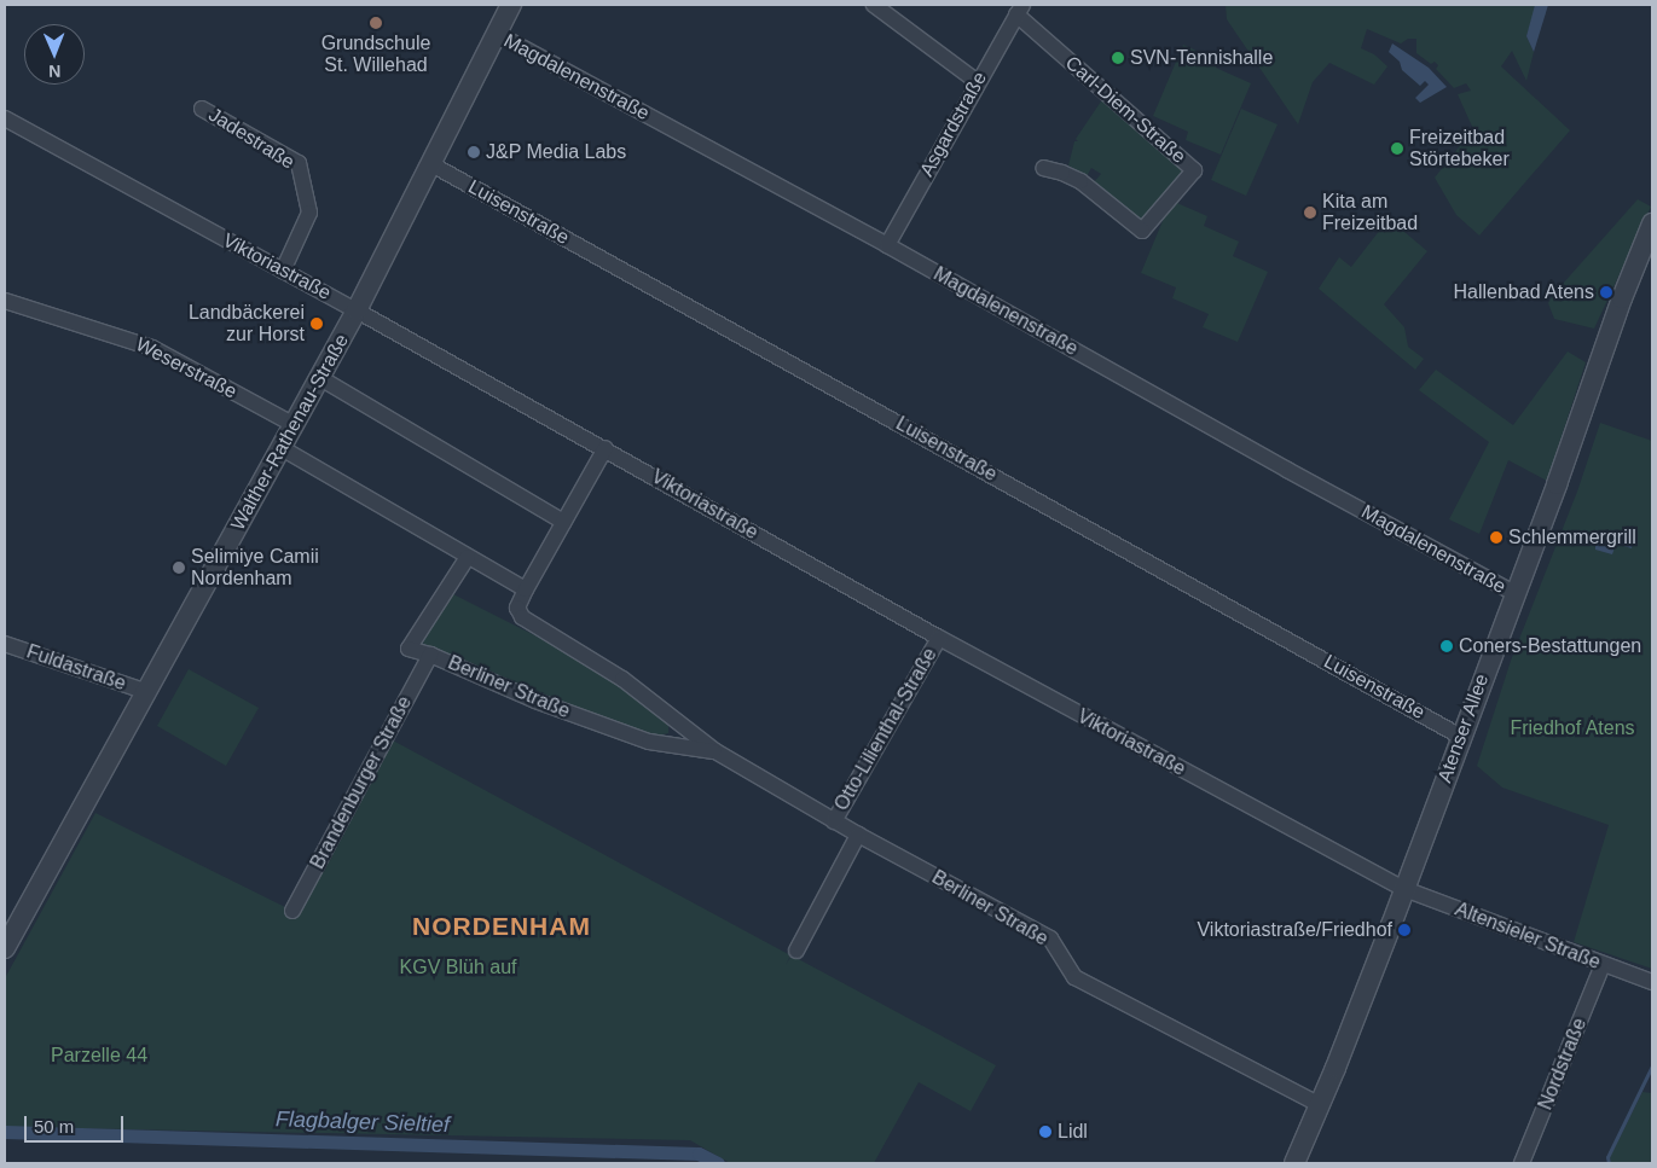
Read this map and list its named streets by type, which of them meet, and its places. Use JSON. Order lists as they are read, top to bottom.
{
  "streets": {
    "street": [
      "Magdalenenstraße",
      "Carl-Diem-Straße",
      "Asgardstraße",
      "Jadestraße",
      "Luisenstraße",
      "Viktoriastraße",
      "Weserstraße",
      "Walther-Rathenau-Straße",
      "Fuldastraße",
      "Berliner Straße",
      "Atenser Allee",
      "Otto-Lilienthal-Straße",
      "Brandenburger Straße",
      "Altensieler Straße",
      "Nordstraße"
    ]
  },
  "crossings": [
    ["Magdalenenstraße", "Asgardstraße"],
    ["Magdalenenstraße", "Walther-Rathenau-Straße"],
    ["Magdalenenstraße", "Atenser Allee"],
    ["Carl-Diem-Straße", "Asgardstraße"],
    ["Jadestraße", "Viktoriastraße"],
    ["Luisenstraße", "Walther-Rathenau-Straße"],
    ["Luisenstraße", "Atenser Allee"],
    ["Viktoriastraße", "Walther-Rathenau-Straße"],
    ["Viktoriastraße", "Atenser Allee"],
    ["Viktoriastraße", "Otto-Lilienthal-Straße"],
    ["Viktoriastraße", "Altensieler Straße"],
    ["Weserstraße", "Walther-Rathenau-Straße"],
    ["Walther-Rathenau-Straße", "Fuldastraße"],
    ["Berliner Straße", "Atenser Allee"],
    ["Berliner Straße", "Otto-Lilienthal-Straße"],
    ["Berliner Straße", "Brandenburger Straße"],
    ["Atenser Allee", "Altensieler Straße"],
    ["Altensieler Straße", "Nordstraße"]
  ],
  "districts": ["NORDENHAM"],
  "water": ["Flagbalger Sieltief"],
  "parks": ["Friedhof Atens", "KGV Blüh auf", "Parzelle 44"],
  "places": [
    "Grundschule St. Willehad",
    "SVN-Tennishalle",
    "Freizeitbad Störtebeker",
    "J&P Media Labs",
    "Kita am Freizeitbad",
    "Hallenbad Atens",
    "Landbäckerei zur Horst",
    "Schlemmergrill",
    "Selimiye Camii Nordenham",
    "Coners-Bestattungen",
    "Viktoriastraße/Friedhof",
    "Lidl"
  ],
  "scale_bar": "50 m",
  "north": "bottom"
}
